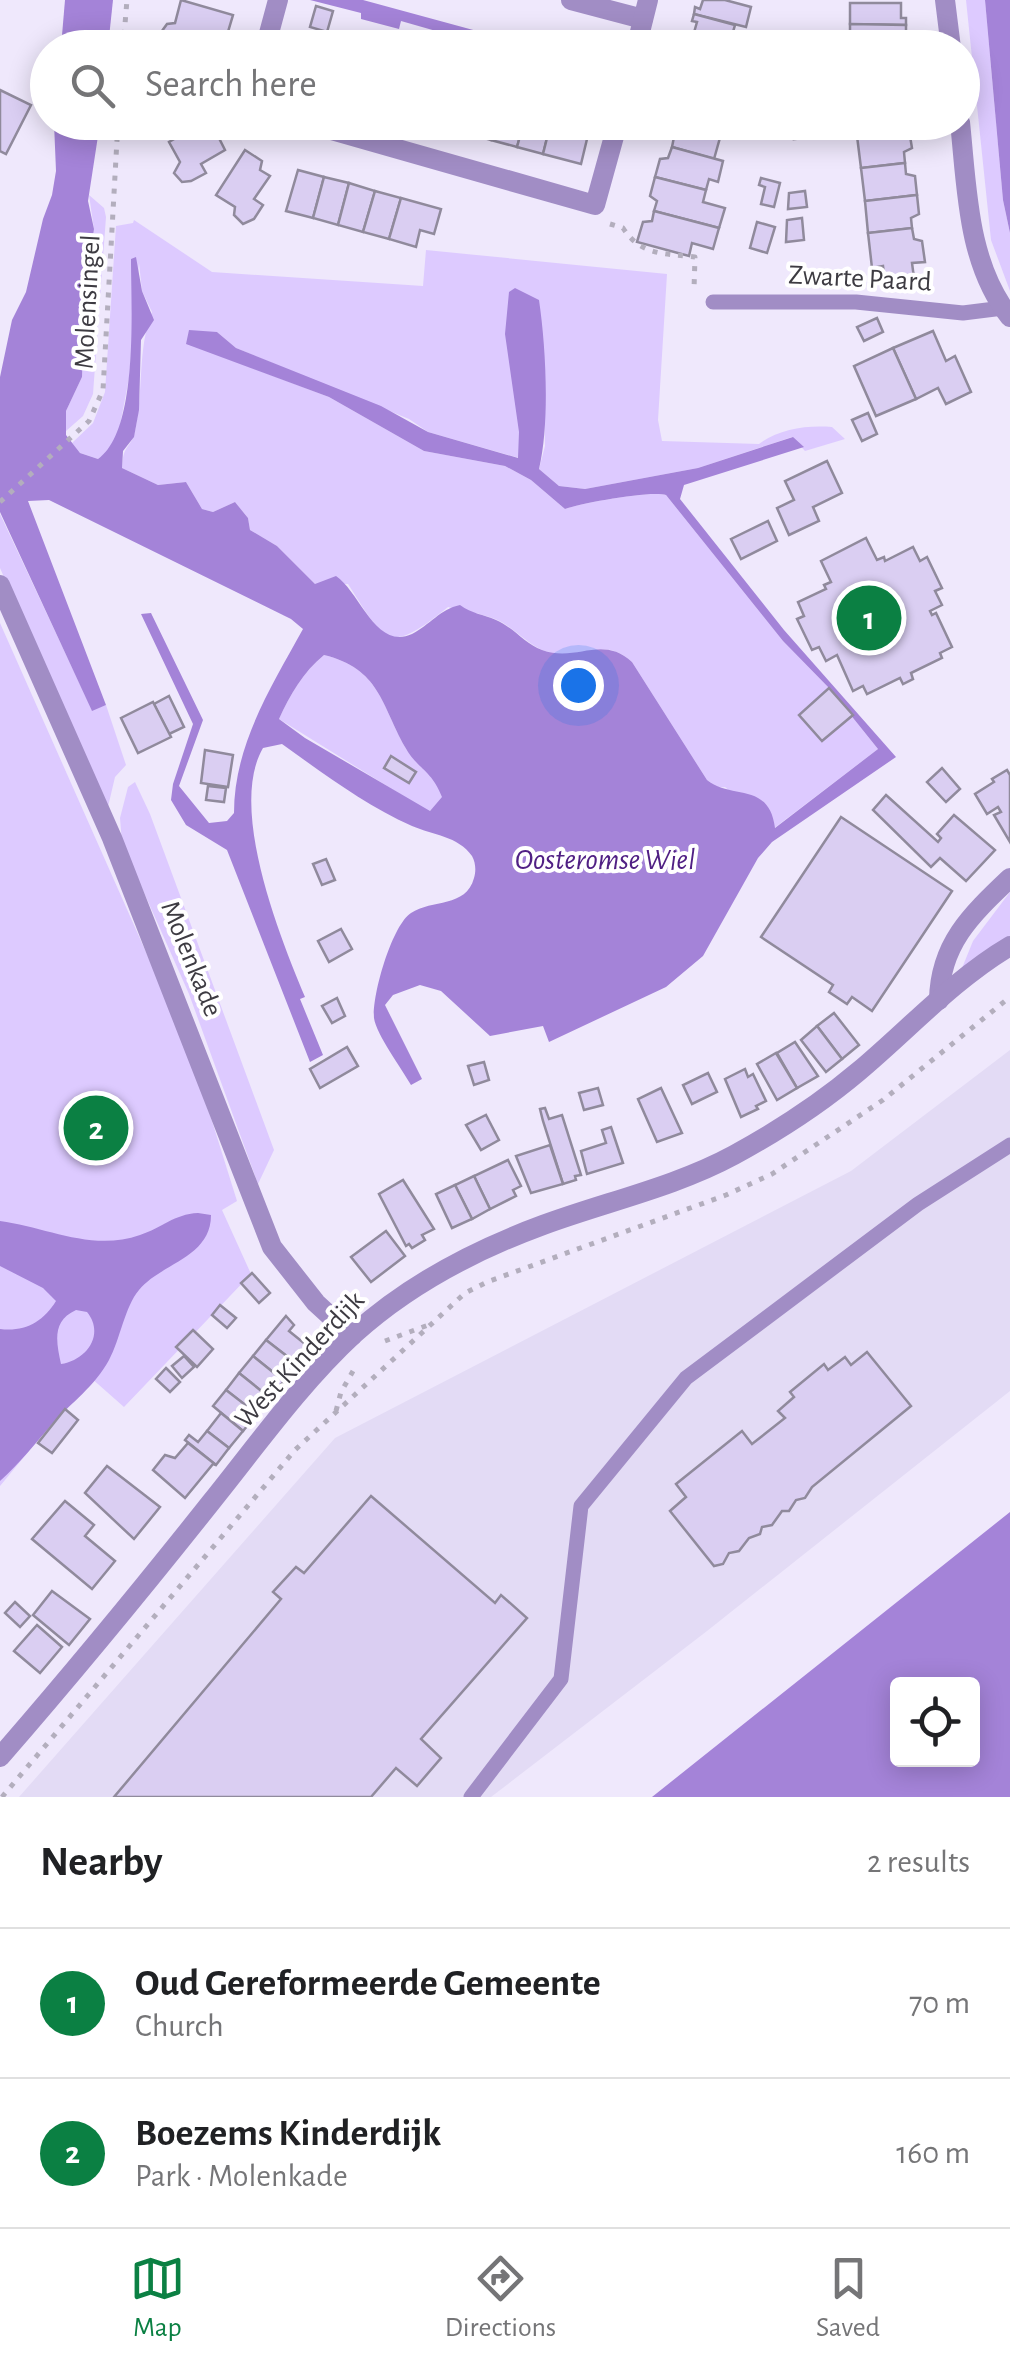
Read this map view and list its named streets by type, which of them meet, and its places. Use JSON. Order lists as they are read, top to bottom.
{
  "streets": {
    "street": ["Zwarte Paard", "Molenkade", "West Kinderdijk"],
    "path": ["Molensingel"]
  },
  "crossings": [
    ["Molenkade", "West Kinderdijk"]
  ],
  "water": ["Oosteromse Wiel"],
  "page": {
    "search": "Search here",
    "pins": ["1", "2"],
    "heading": ["Nearby", "2 results"],
    "list": [
      {
        "mark": "1",
        "name": "Oud Gereformeerde Gemeente",
        "note": "Church",
        "value": "70 m"
      },
      {
        "mark": "2",
        "name": "Boezems Kinderdijk",
        "note": "Park · Molenkade",
        "value": "160 m"
      }
    ],
    "nav": ["Map", "Directions", "Saved"]
  }
}
